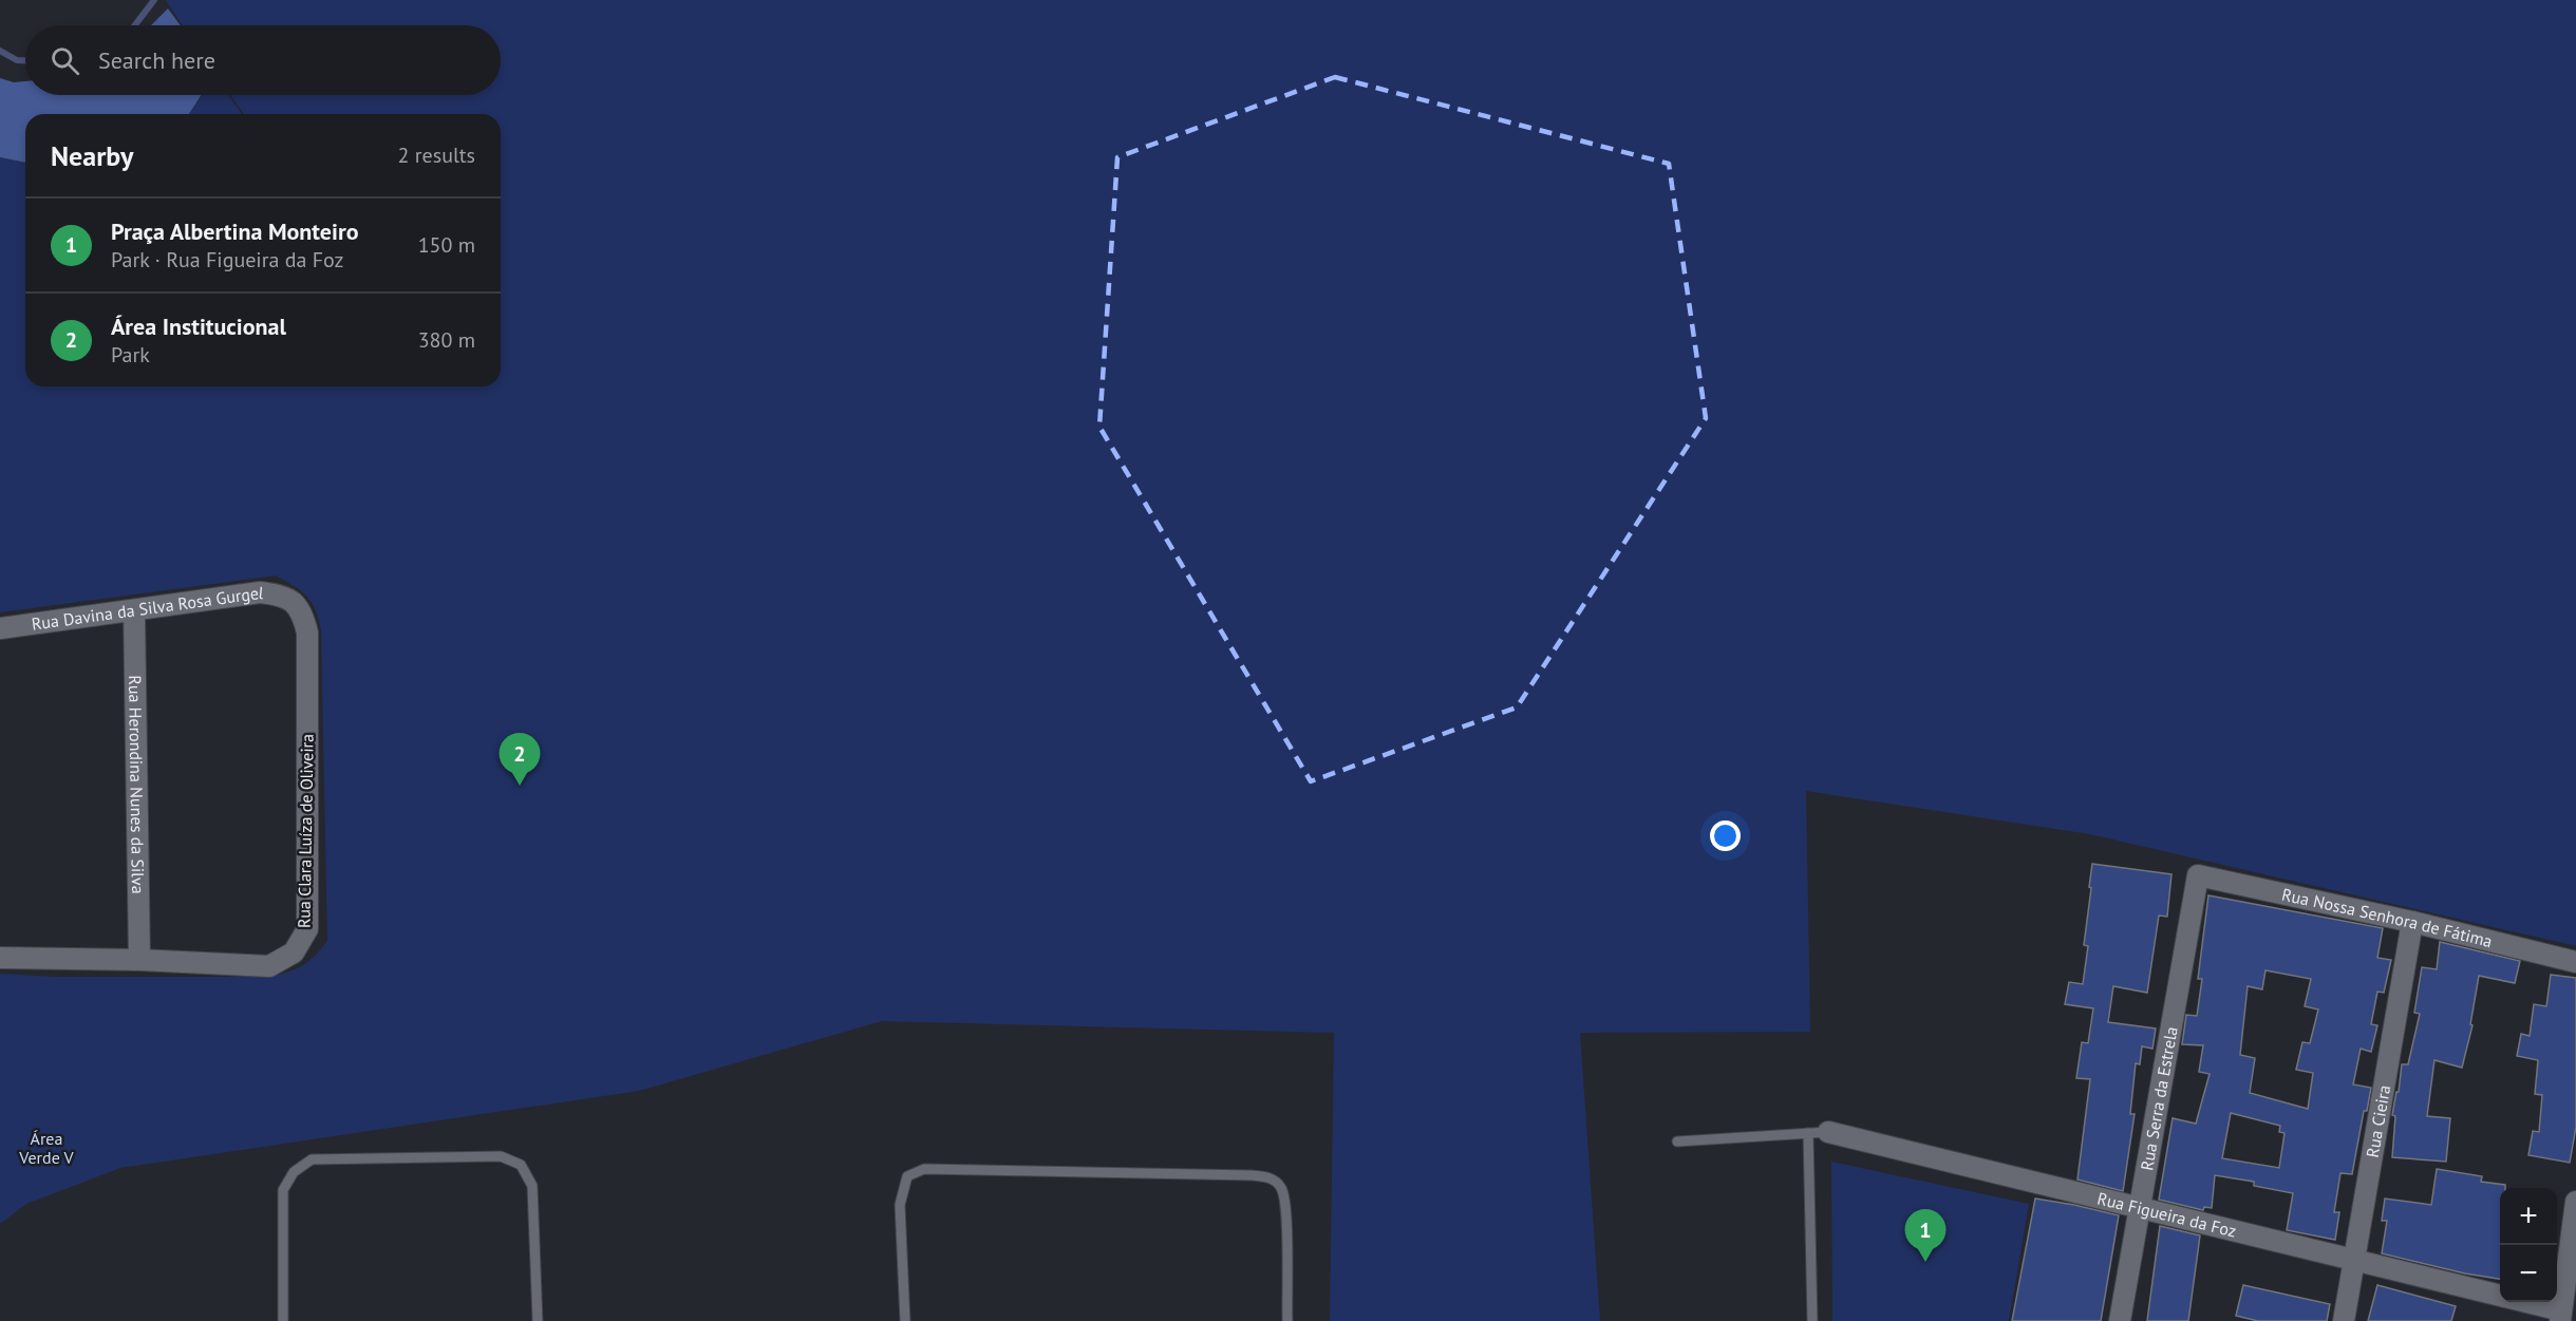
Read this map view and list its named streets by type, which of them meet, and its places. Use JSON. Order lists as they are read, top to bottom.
{
  "streets": {
    "street": [
      "Rua Davina da Silva Rosa Gurgel",
      "Rua Herondina Nunes da Silva",
      "Rua Clara Luíza de Oliveira",
      "Rua Nossa Senhora de Fátima",
      "Rua Serra da Estrela",
      "Rua Cieira",
      "Rua Figueira da Foz"
    ]
  },
  "crossings": [
    ["Rua Davina da Silva Rosa Gurgel", "Rua Herondina Nunes da Silva"],
    ["Rua Davina da Silva Rosa Gurgel", "Rua Clara Luíza de Oliveira"],
    ["Rua Herondina Nunes da Silva", "Rua Clara Luíza de Oliveira"],
    ["Rua Nossa Senhora de Fátima", "Rua Serra da Estrela"],
    ["Rua Nossa Senhora de Fátima", "Rua Cieira"],
    ["Rua Serra da Estrela", "Rua Figueira da Foz"],
    ["Rua Cieira", "Rua Figueira da Foz"]
  ],
  "parks": ["Área Verde V"],
  "page": {
    "search": "Search here",
    "heading": ["Nearby", "2 results"],
    "list": [
      {
        "mark": "1",
        "name": "Praça Albertina Monteiro",
        "note": "Park · Rua Figueira da Foz",
        "value": "150 m"
      },
      {
        "mark": "2",
        "name": "Área Institucional",
        "note": "Park",
        "value": "380 m"
      }
    ],
    "pins": ["2", "1"],
    "map_buttons": ["+", "−"]
  }
}
